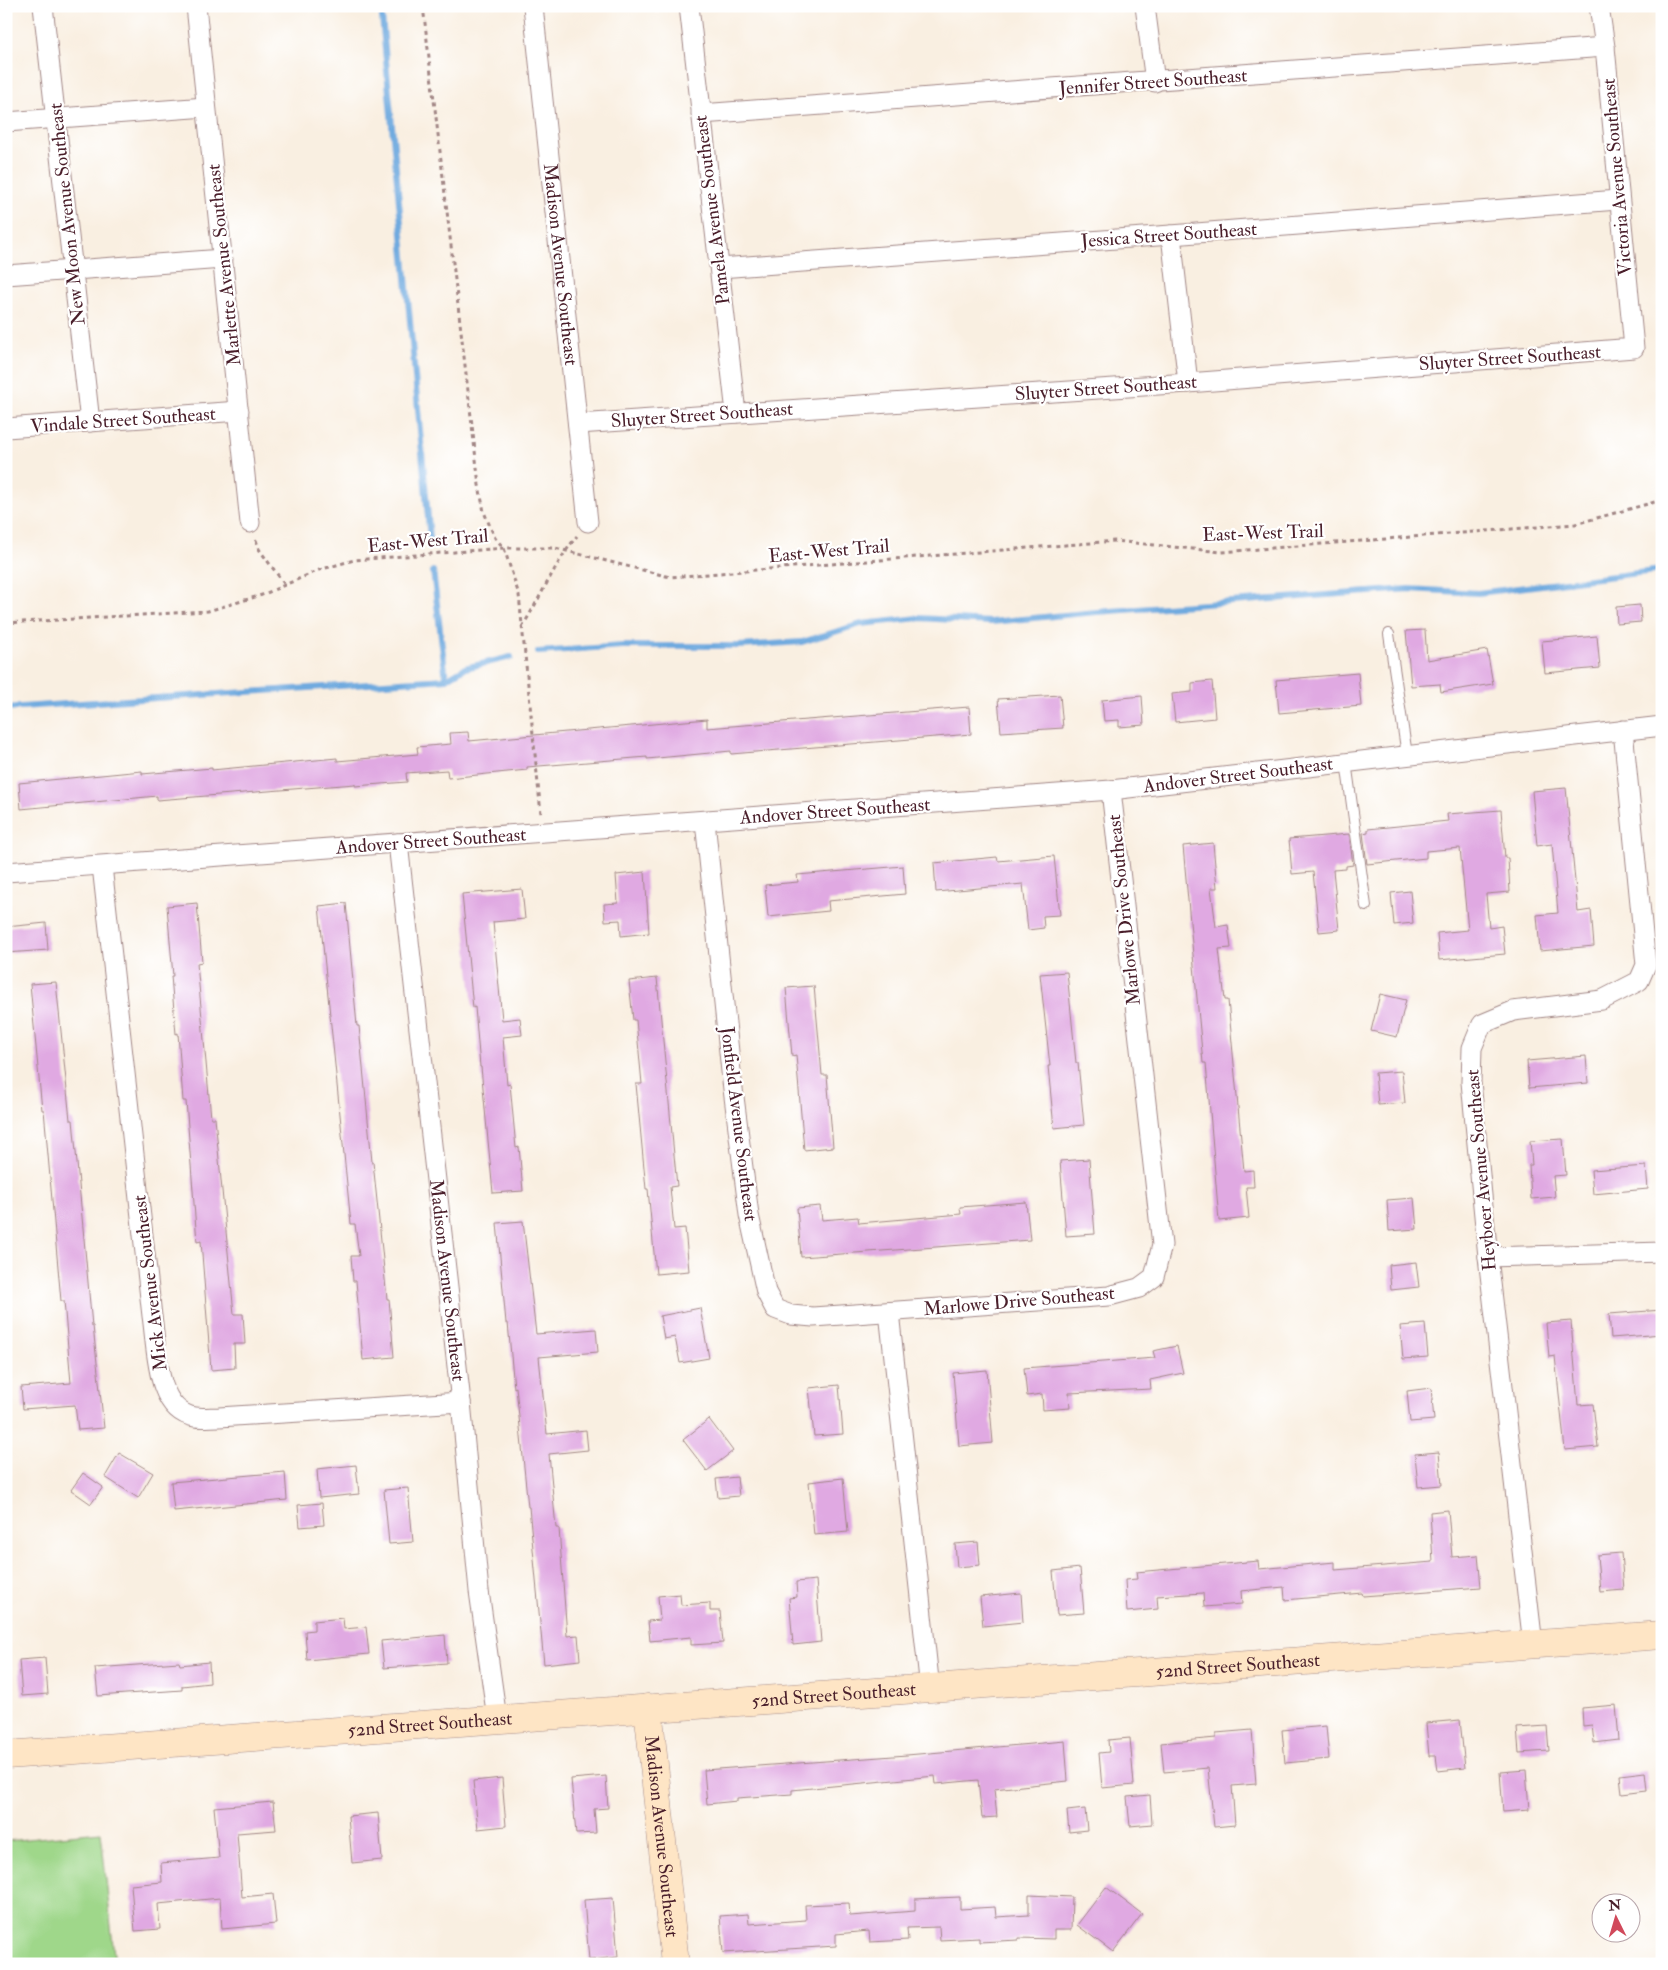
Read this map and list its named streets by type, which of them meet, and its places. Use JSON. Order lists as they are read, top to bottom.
{
  "streets": {
    "main road": ["Madison Avenue Southeast", "52nd Street Southeast"],
    "street": [
      "Jennifer Street Southeast",
      "Victoria Avenue Southeast",
      "Pamela Avenue Southeast",
      "New Moon Avenue Southeast",
      "Jessica Street Southeast",
      "Marlette Avenue Southeast",
      "Sluyter Street Southeast",
      "Vindale Street Southeast",
      "Andover Street Southeast",
      "Marlowe Drive Southeast",
      "Jonfield Avenue Southeast",
      "Heyboer Avenue Southeast",
      "Mick Avenue Southeast"
    ],
    "path": ["East-West Trail"]
  },
  "crossings": [
    ["Jennifer Street Southeast", "Victoria Avenue Southeast"],
    ["Jennifer Street Southeast", "Pamela Avenue Southeast"],
    ["Victoria Avenue Southeast", "Jessica Street Southeast"],
    ["Victoria Avenue Southeast", "Sluyter Street Southeast"],
    ["Pamela Avenue Southeast", "Jessica Street Southeast"],
    ["Pamela Avenue Southeast", "Sluyter Street Southeast"],
    ["New Moon Avenue Southeast", "Vindale Street Southeast"],
    ["Madison Avenue Southeast", "Sluyter Street Southeast"],
    ["Madison Avenue Southeast", "Andover Street Southeast"],
    ["Madison Avenue Southeast", "Mick Avenue Southeast"],
    ["Madison Avenue Southeast", "52nd Street Southeast"],
    ["Marlette Avenue Southeast", "Vindale Street Southeast"],
    ["Andover Street Southeast", "Marlowe Drive Southeast"],
    ["Andover Street Southeast", "Jonfield Avenue Southeast"],
    ["Andover Street Southeast", "Heyboer Avenue Southeast"],
    ["Andover Street Southeast", "Mick Avenue Southeast"],
    ["Marlowe Drive Southeast", "Jonfield Avenue Southeast"],
    ["Heyboer Avenue Southeast", "52nd Street Southeast"]
  ],
  "north": "top"
}
